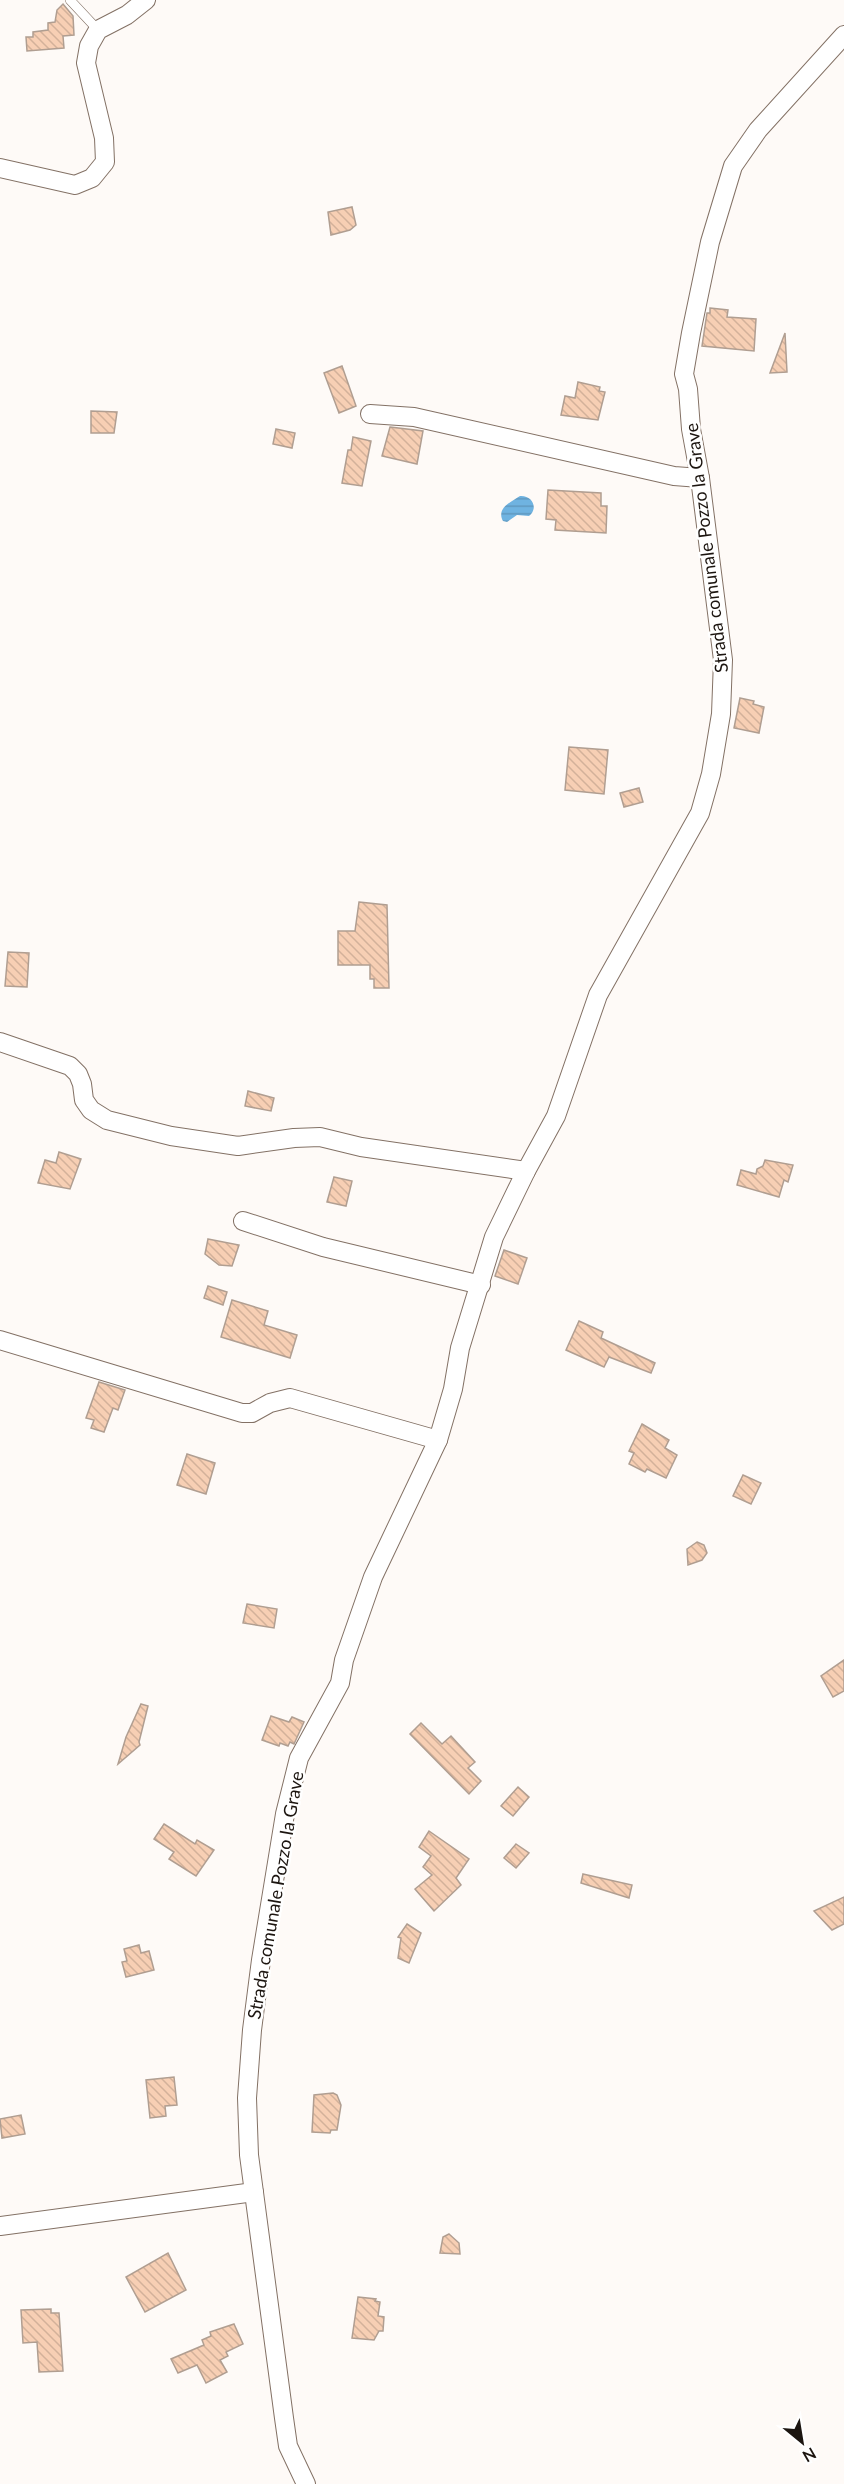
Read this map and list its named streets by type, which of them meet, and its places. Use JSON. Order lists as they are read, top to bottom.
{
  "streets": {
    "street": ["Strada comunale Pozzo la Grave"]
  },
  "north": "bottom right"
}
